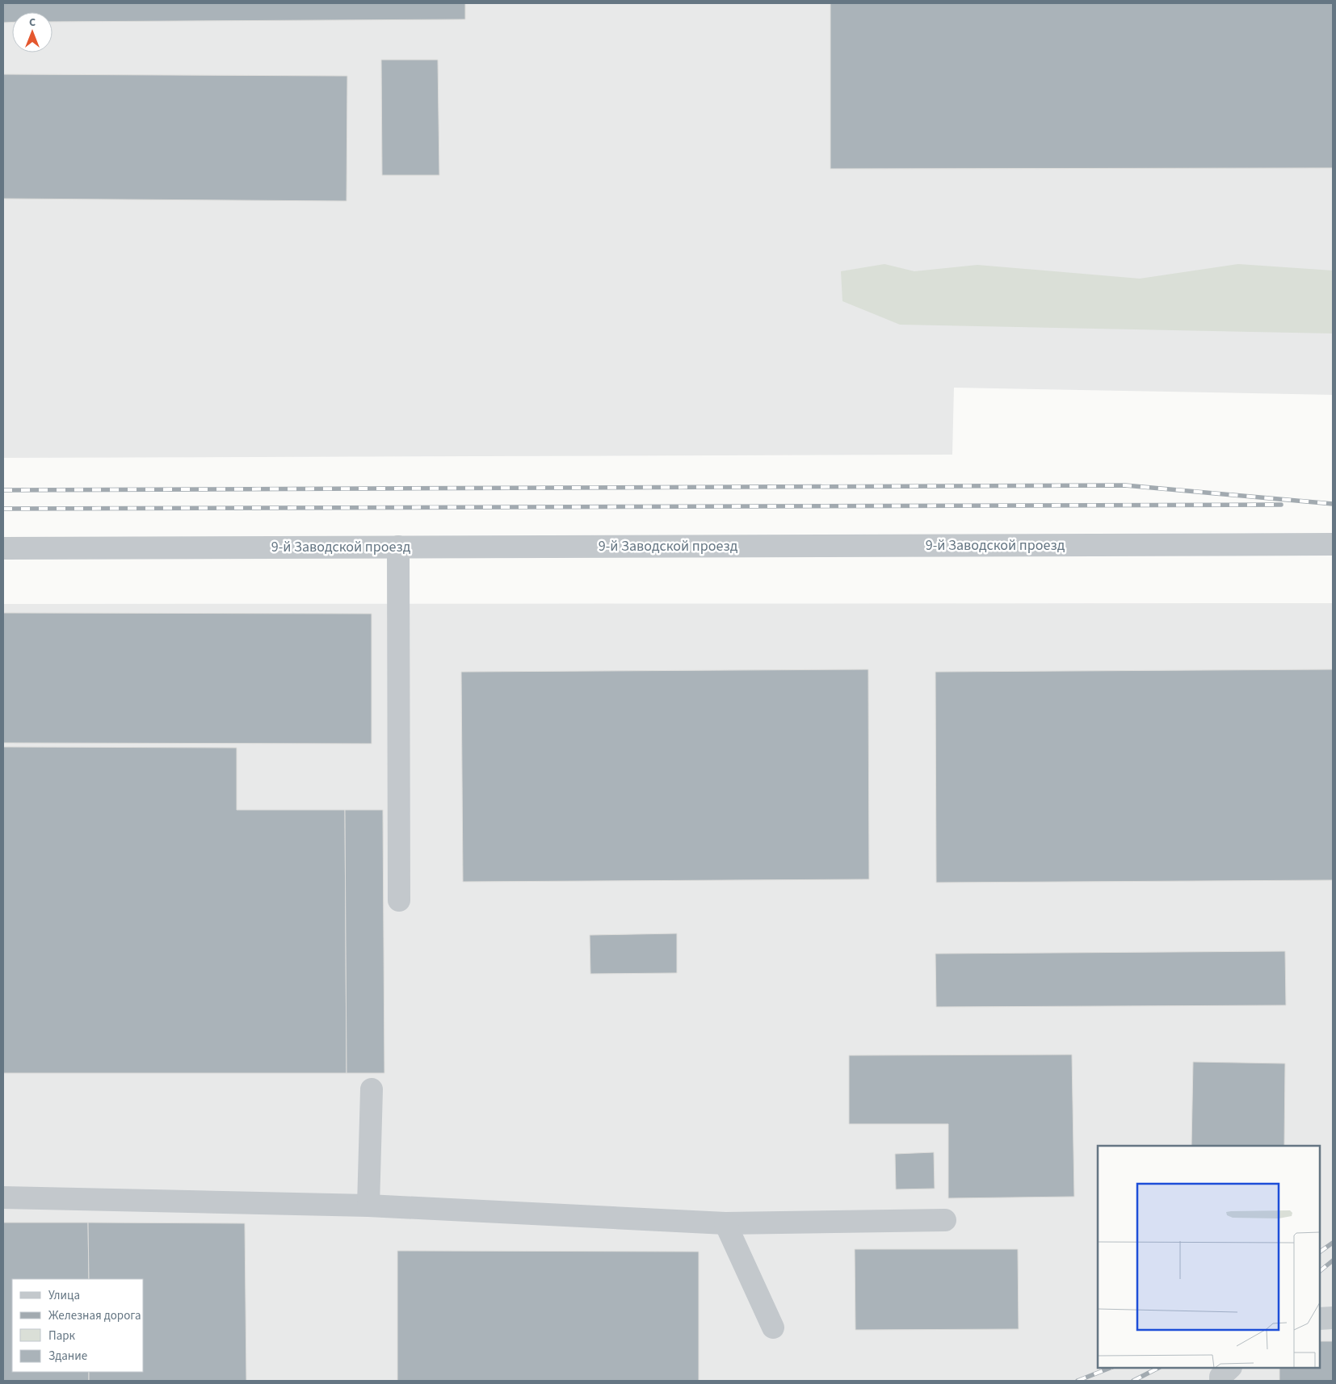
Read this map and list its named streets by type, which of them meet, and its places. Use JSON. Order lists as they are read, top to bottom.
{
  "streets": {
    "lane": ["9-й Заводской проезд"]
  },
  "legend": [
    "Улица",
    "Железная дорога",
    "Парк",
    "Здание"
  ],
  "north": "top"
}
